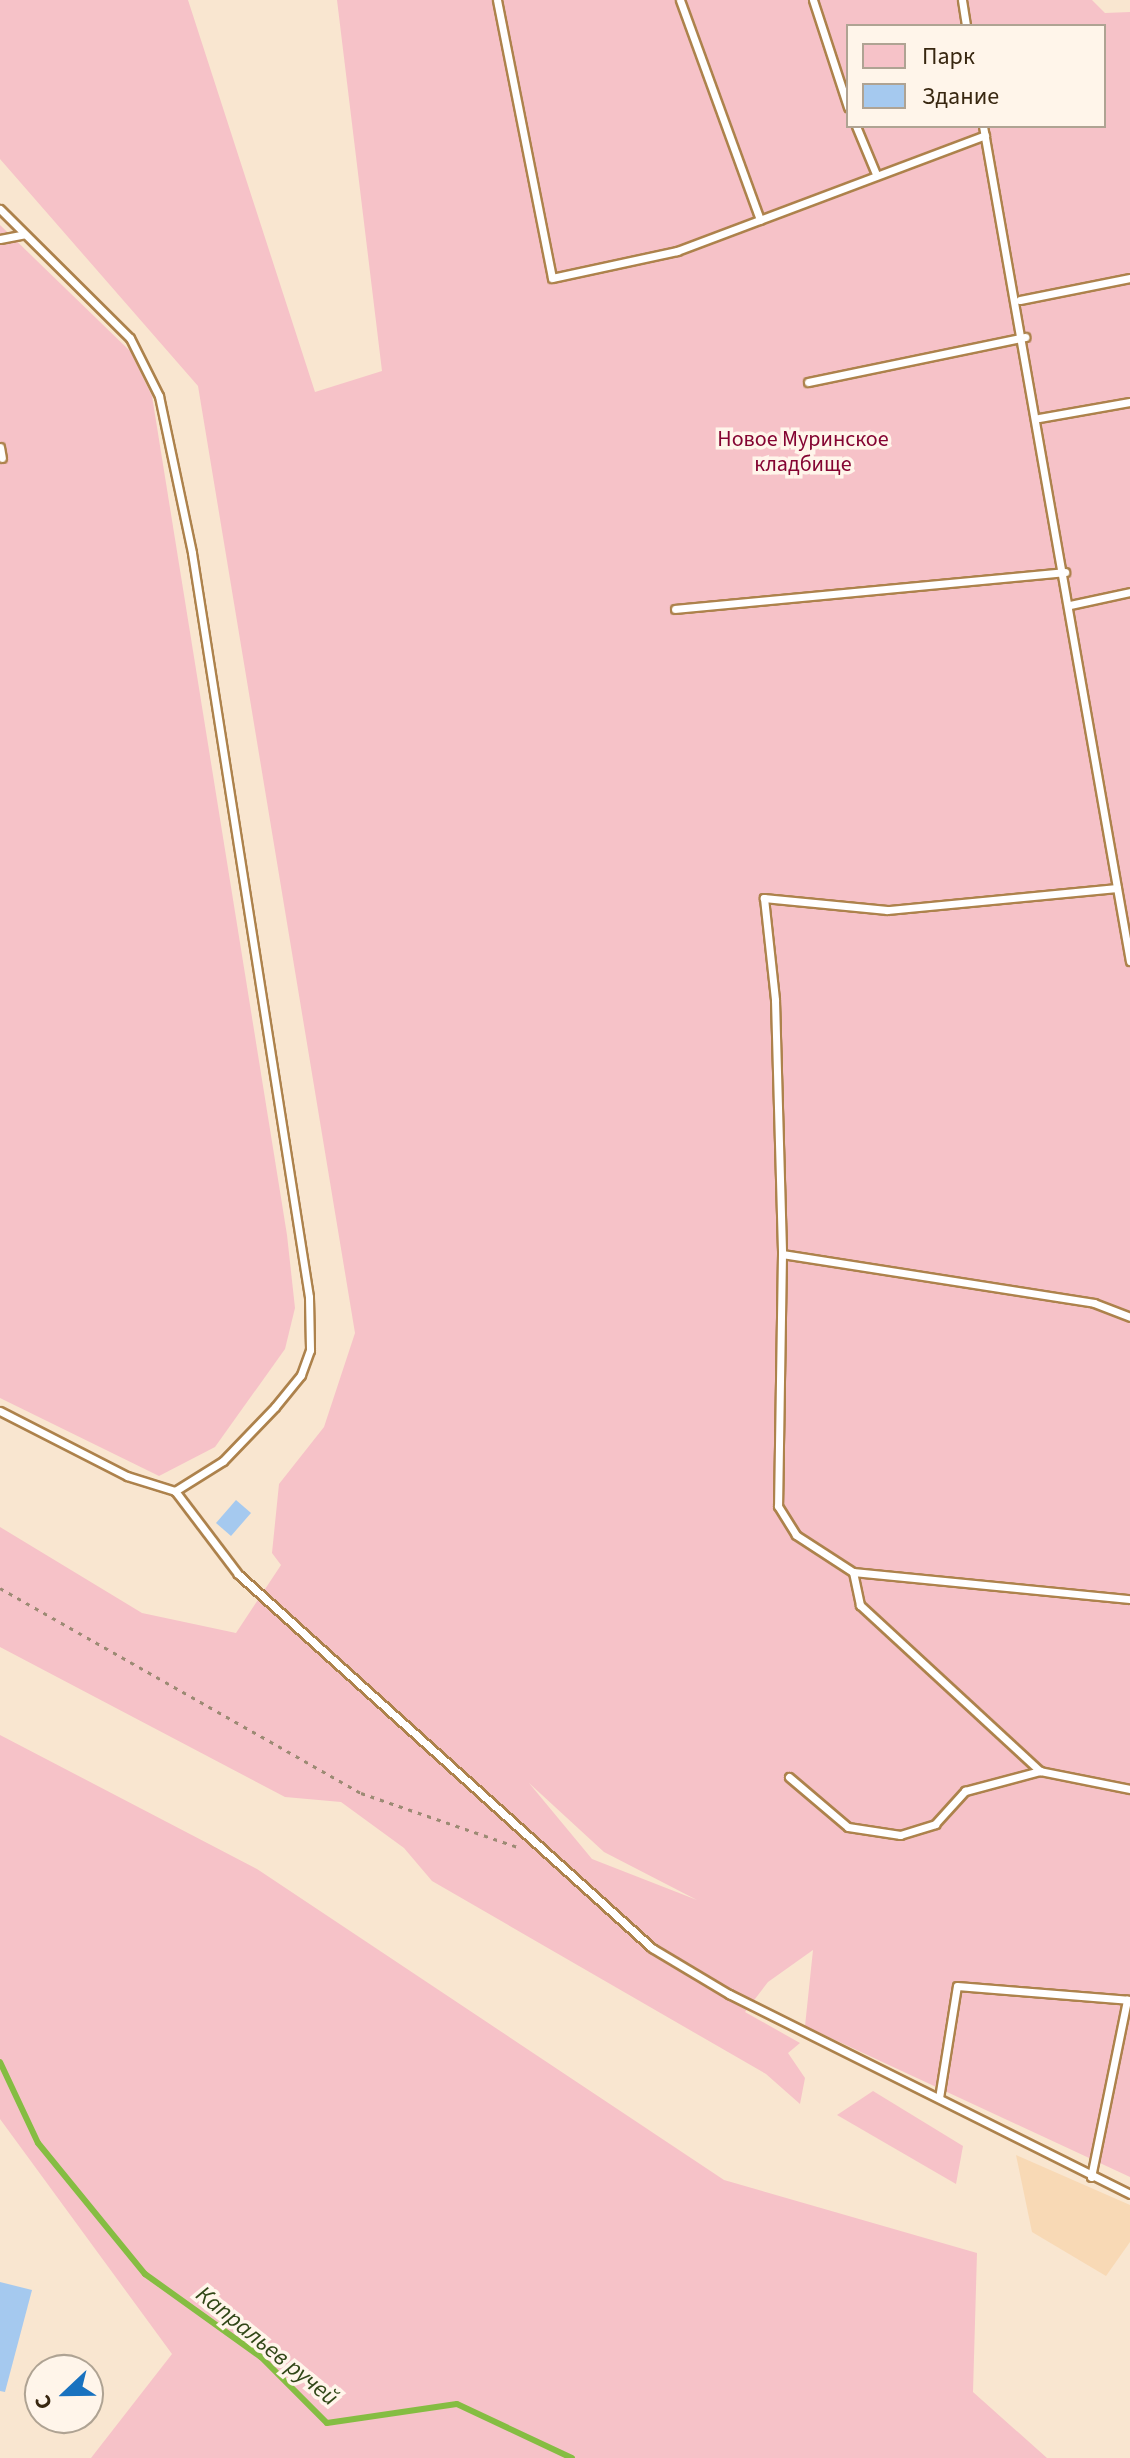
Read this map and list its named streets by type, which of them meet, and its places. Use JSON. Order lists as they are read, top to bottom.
{
  "water": ["Капральев ручей"],
  "parks": ["Новое Муринское кладбище"],
  "legend": ["Парк", "Здание"],
  "north": "left"
}
